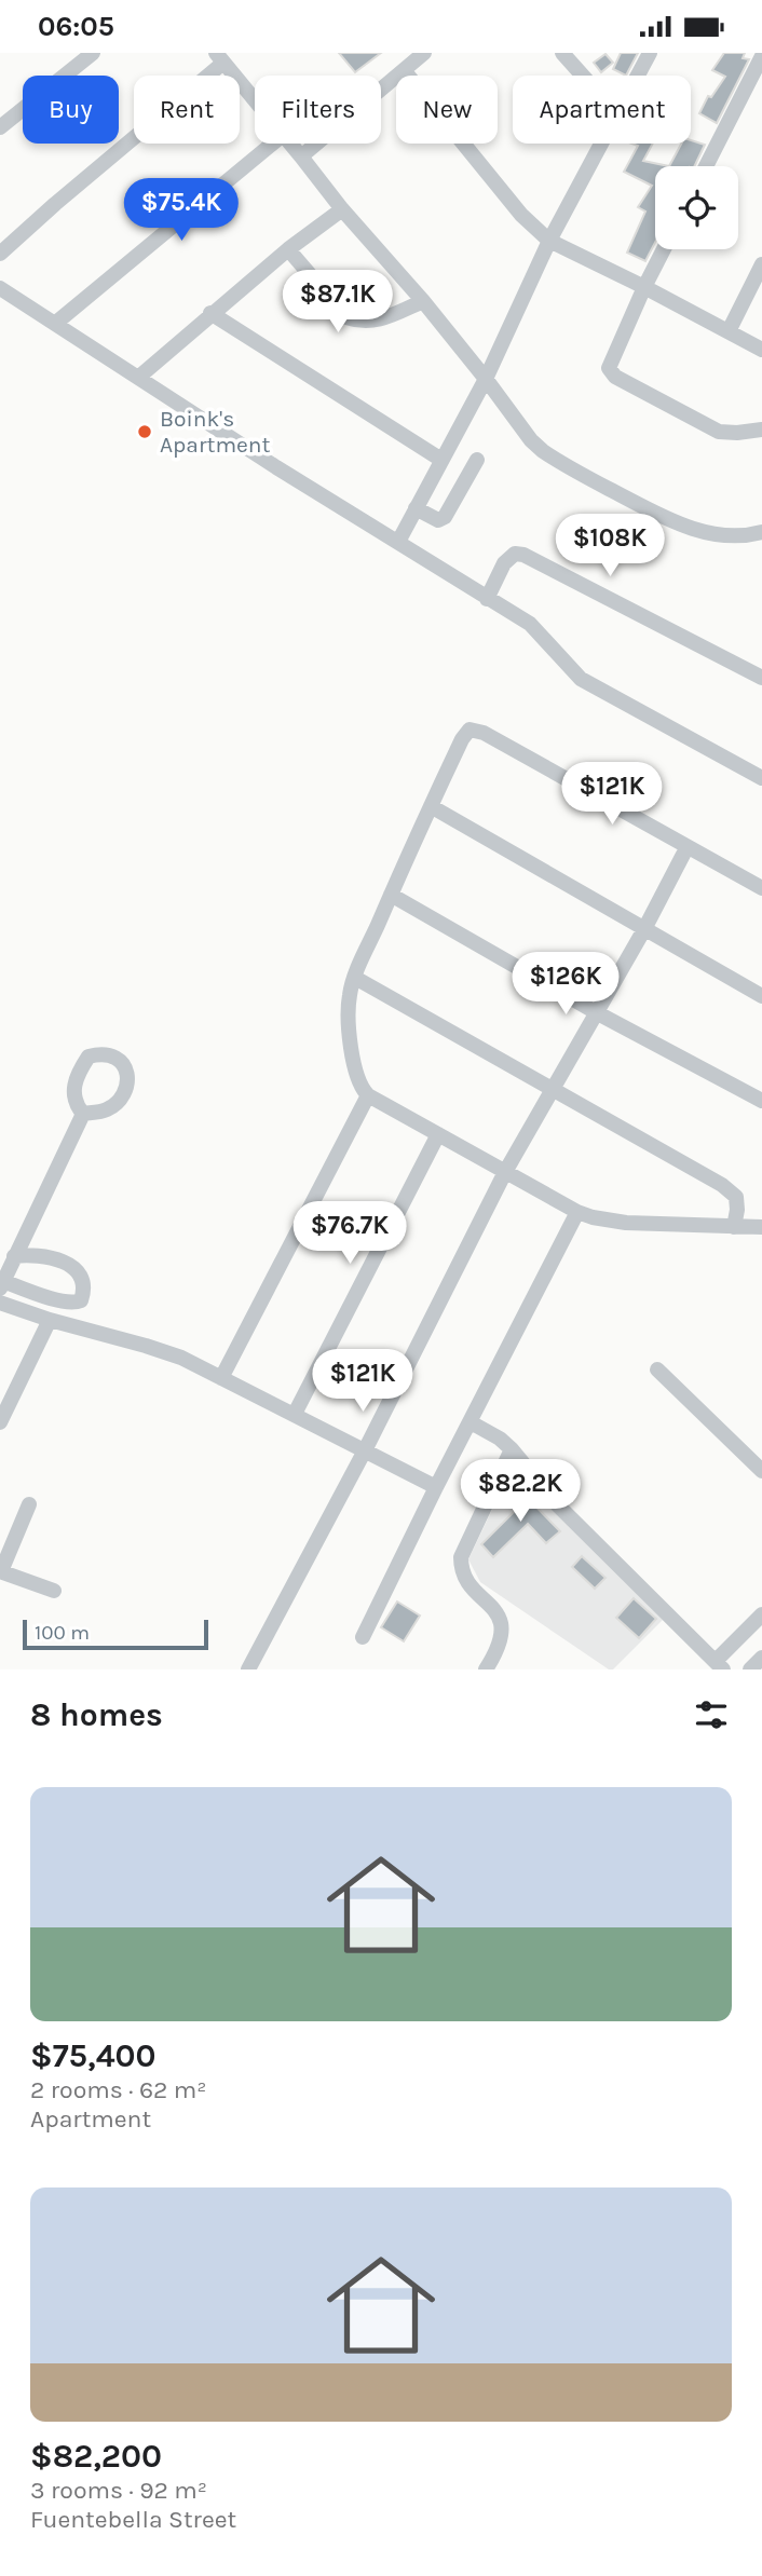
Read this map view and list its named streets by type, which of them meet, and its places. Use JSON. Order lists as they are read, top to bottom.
{
  "places": ["Boink's Apartment"],
  "scale_bar": "100 m",
  "page": {
    "status": "06:05",
    "chip": [
      "Buy",
      "Rent",
      "Filters",
      "New",
      "Apartment"
    ],
    "price": [
      "$75.4K",
      "$87.1K",
      "$108K",
      "$121K",
      "$126K",
      "$76.7K",
      "$121K",
      "$82.2K"
    ],
    "scale": "100 m",
    "heading": "8 homes",
    "list": [
      {
        "name": "$75,400",
        "note": "2 rooms · 62 m² · Apartment"
      },
      {
        "name": "$82,200",
        "note": "3 rooms · 92 m² · Fuentebella Street"
      }
    ]
  }
}
